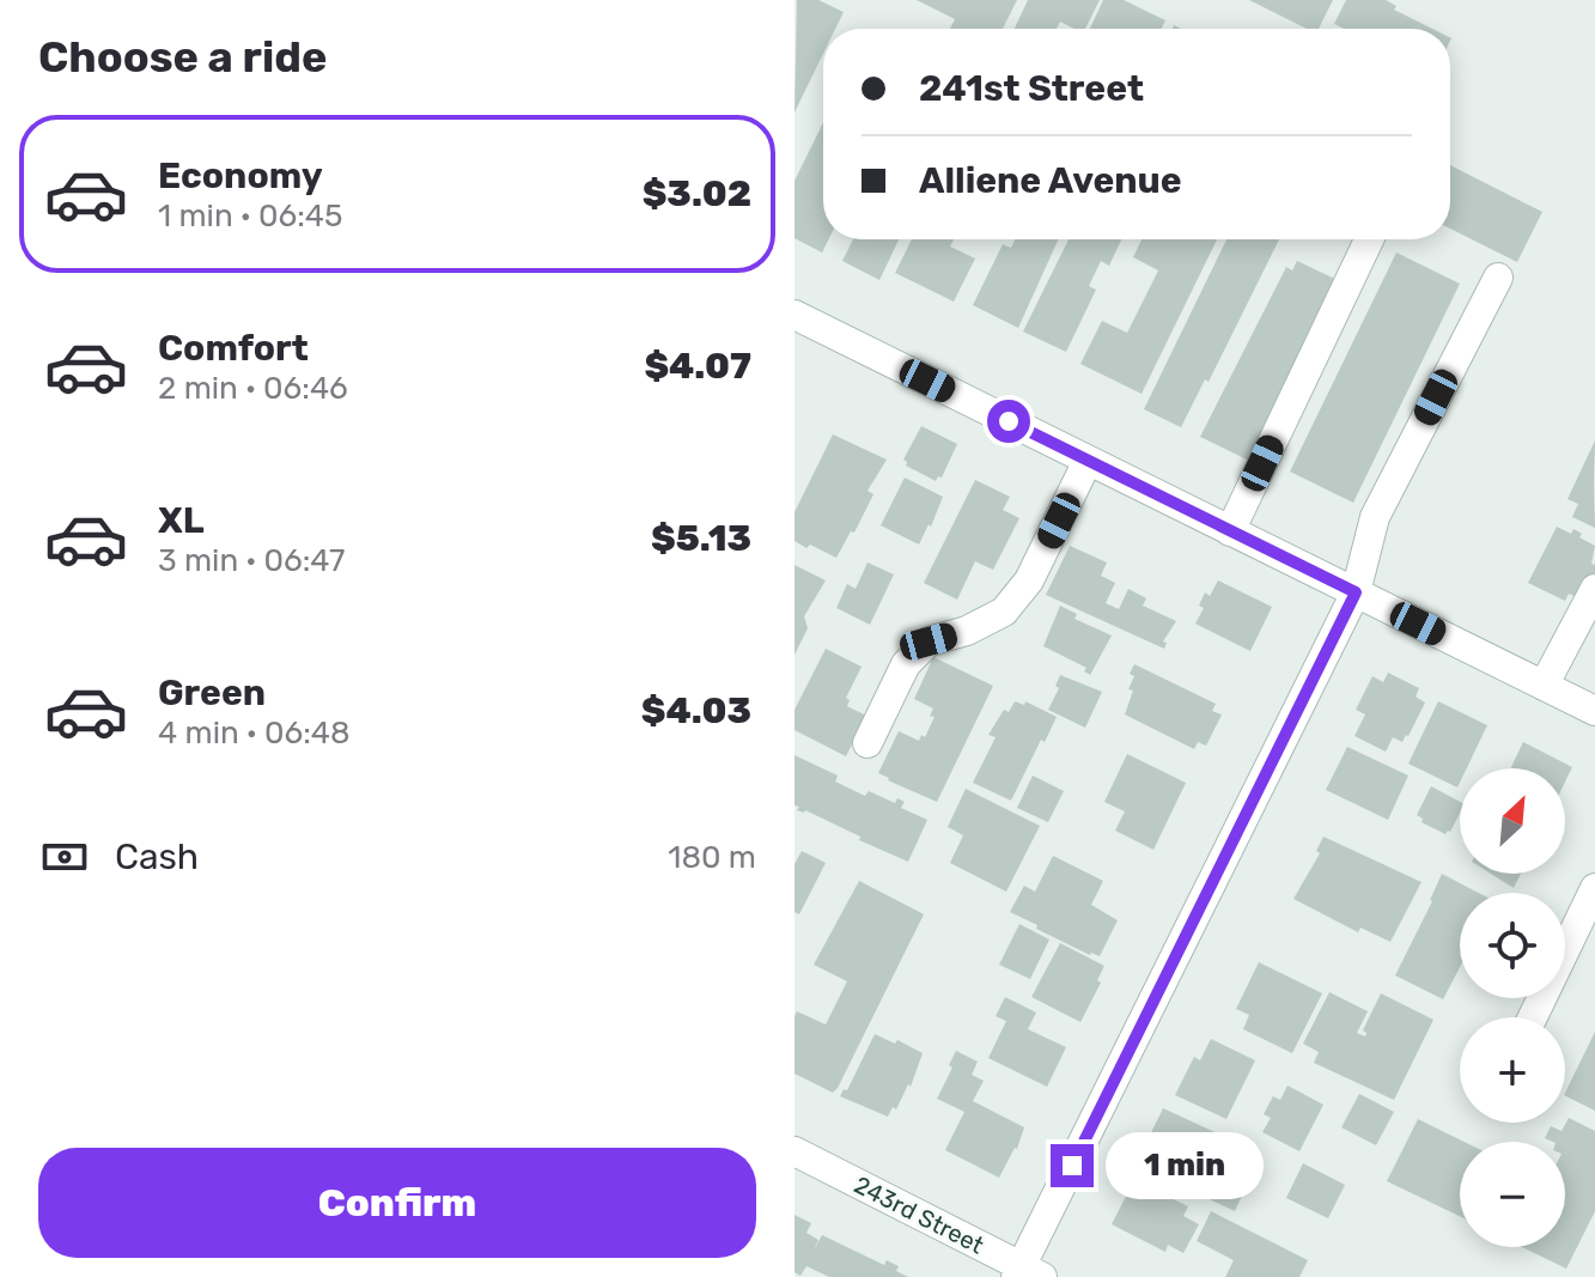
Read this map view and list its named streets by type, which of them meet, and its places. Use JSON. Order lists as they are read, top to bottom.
{
  "streets": {
    "street": ["243rd Street"]
  },
  "north": "top right",
  "page": {
    "heading": "Choose a ride",
    "banner": ["241st Street", "Alliene Avenue"],
    "list": [
      {
        "name": "Economy",
        "note": "1 min · 06:45",
        "value": "$3.02"
      },
      {
        "name": "Comfort",
        "note": "2 min · 06:46",
        "value": "$4.07"
      },
      {
        "name": "XL",
        "note": "3 min · 06:47",
        "value": "$5.13"
      },
      {
        "name": "Green",
        "note": "4 min · 06:48",
        "value": "$4.03"
      }
    ],
    "map_buttons": ["+", "−"],
    "pay": ["Cash", "180 m"],
    "buttons": "Confirm",
    "bubble": "1 min"
  }
}
